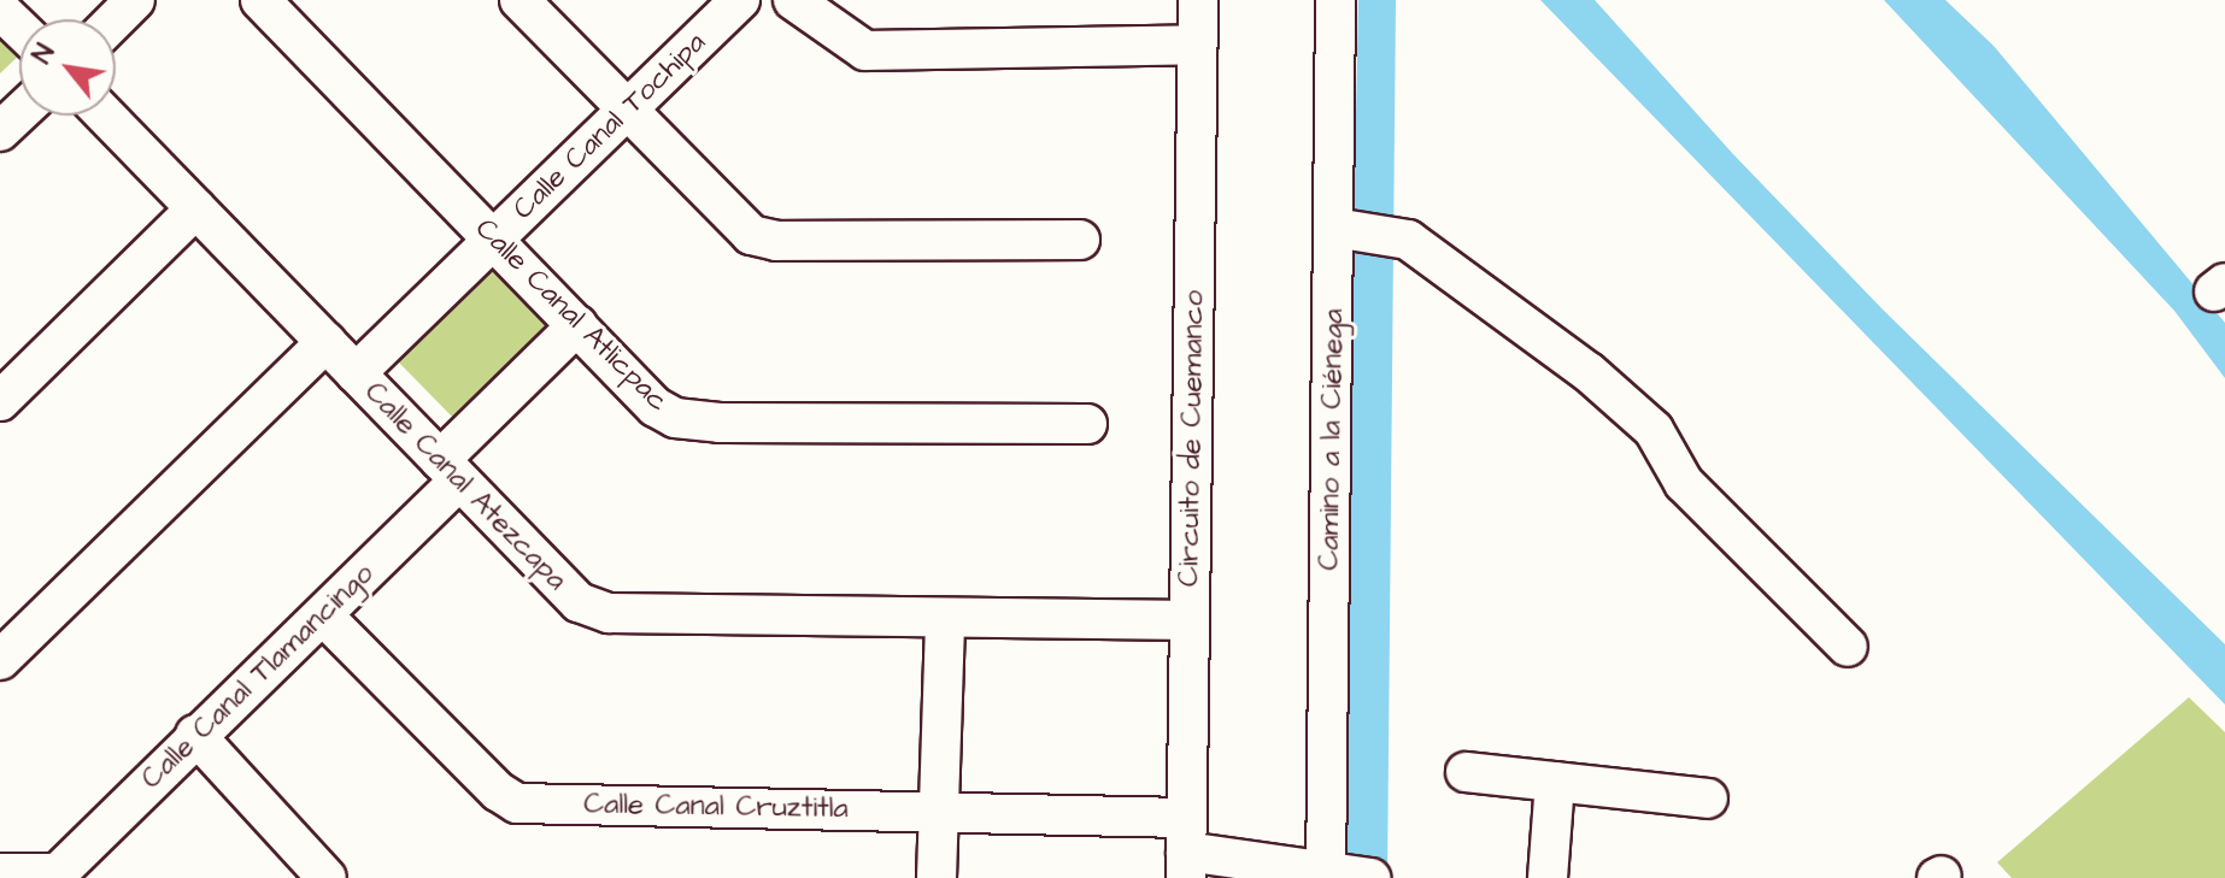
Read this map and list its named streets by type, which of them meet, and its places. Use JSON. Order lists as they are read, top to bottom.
{
  "streets": {
    "street": [
      "Calle Canal Tochipa",
      "Calle Canal Atlicpac",
      "Circuito de Cuemanco",
      "Camino a la Ciénega",
      "Calle Canal Atezcapa",
      "Calle Canal Tlamancingo",
      "Calle Canal Cruztitla"
    ]
  },
  "crossings": [
    ["Calle Canal Tochipa", "Calle Canal Atlicpac"],
    ["Calle Canal Tochipa", "Calle Canal Atezcapa"],
    ["Calle Canal Atlicpac", "Calle Canal Tlamancingo"],
    ["Circuito de Cuemanco", "Calle Canal Atezcapa"],
    ["Circuito de Cuemanco", "Calle Canal Cruztitla"],
    ["Camino a la Ciénega", "Calle Canal Cruztitla"],
    ["Calle Canal Atezcapa", "Calle Canal Tlamancingo"],
    ["Calle Canal Tlamancingo", "Calle Canal Cruztitla"]
  ],
  "north": "top left"
}
